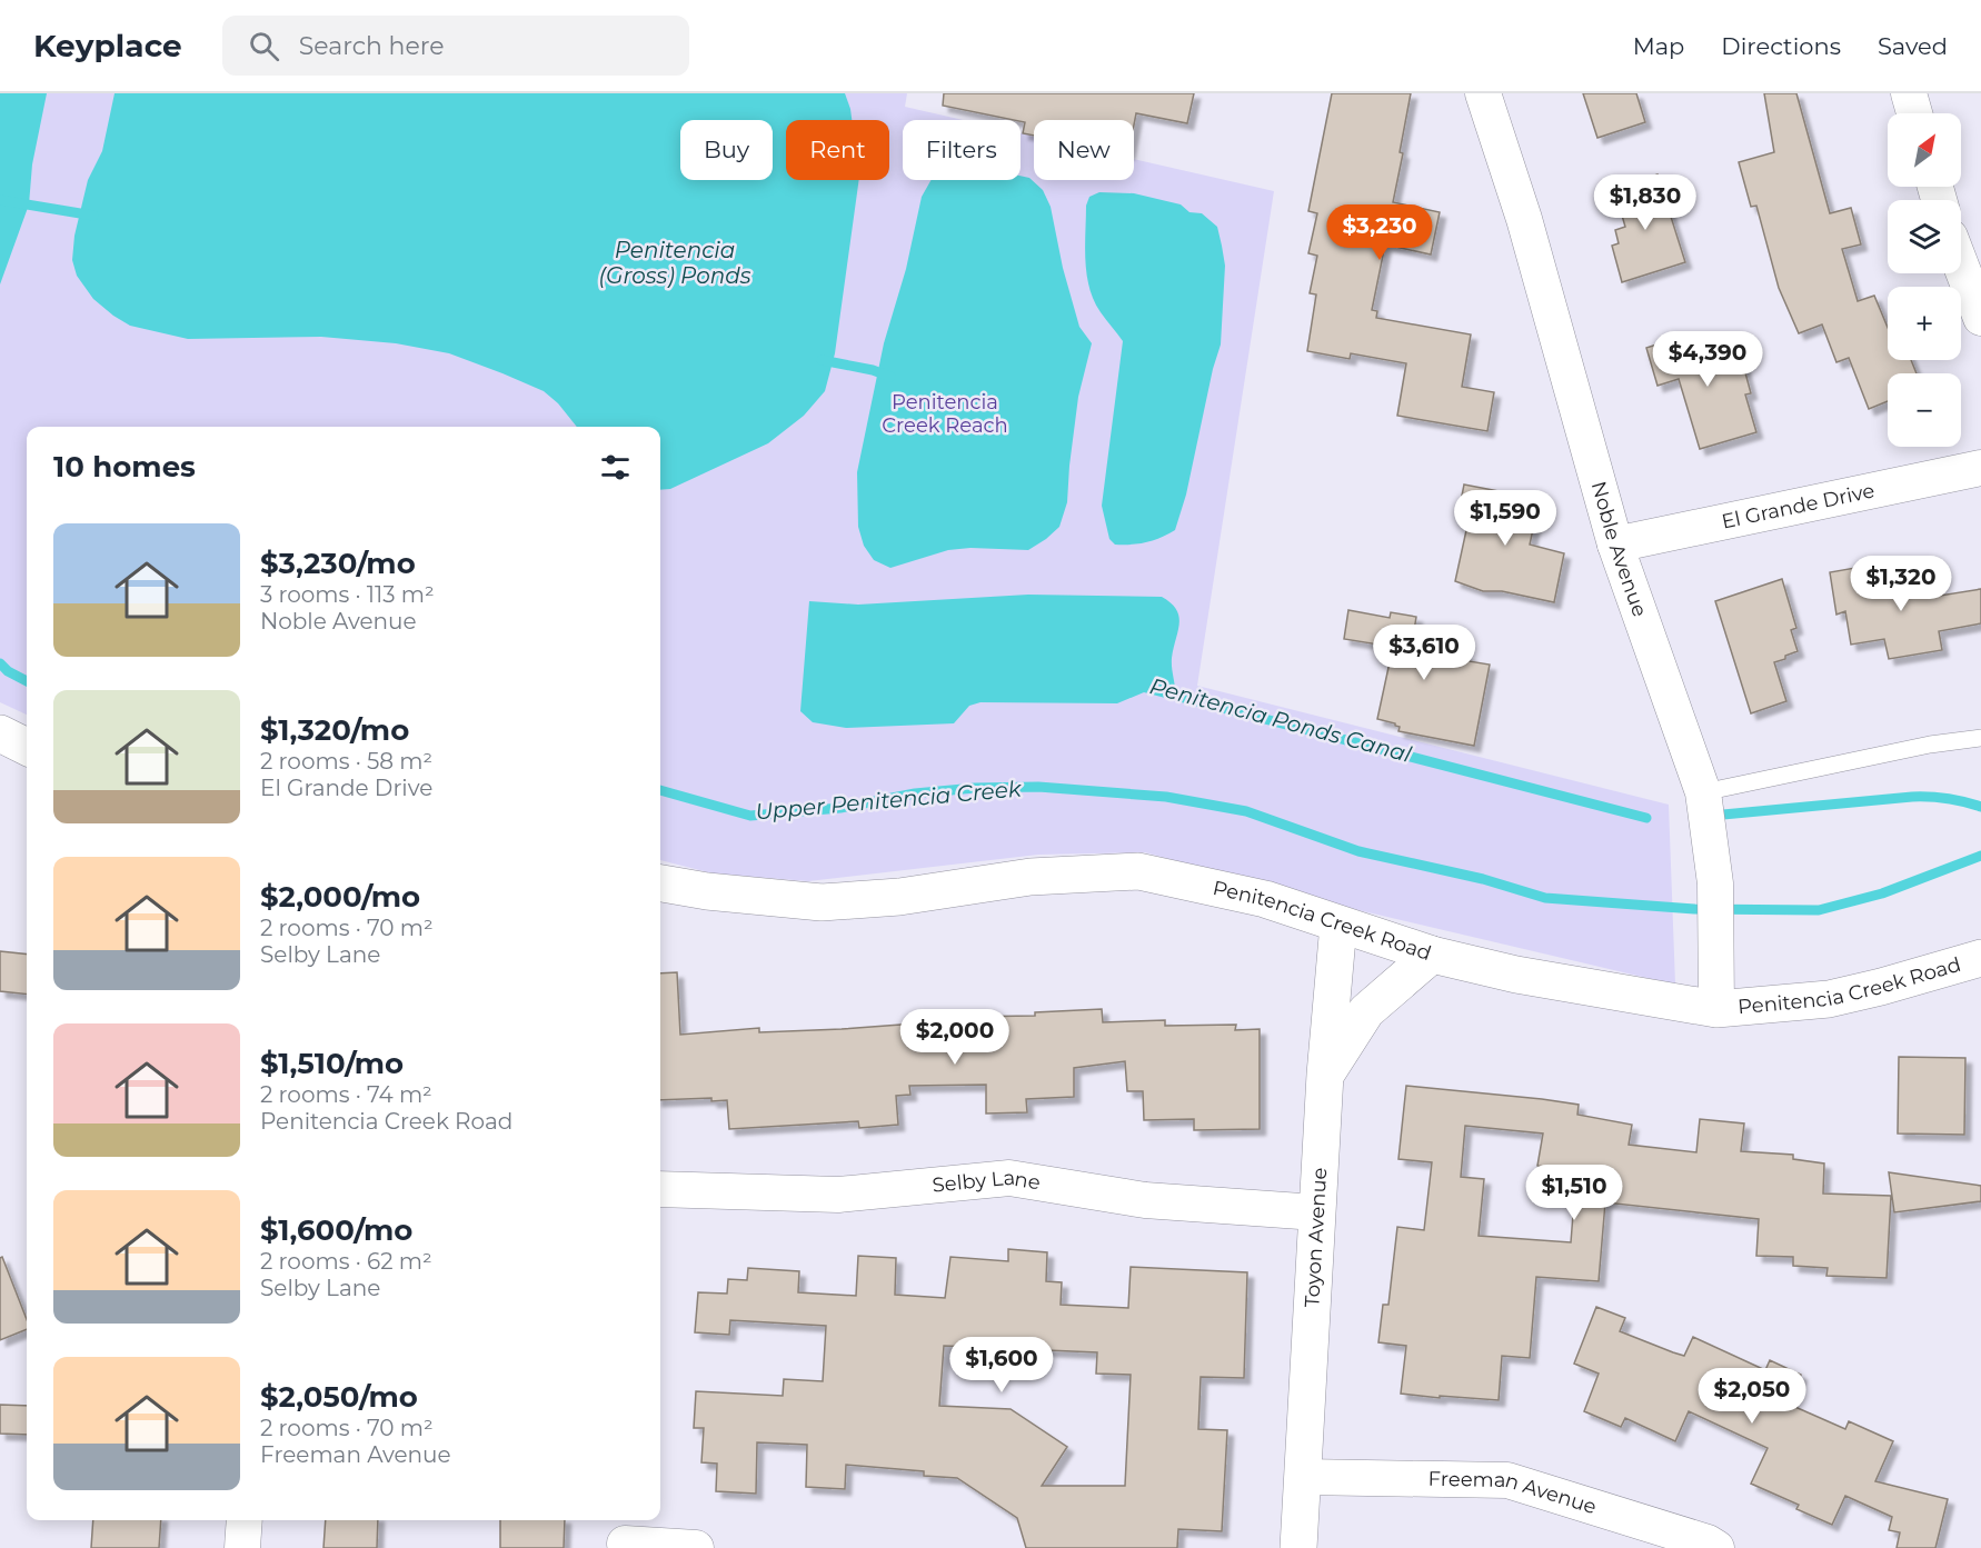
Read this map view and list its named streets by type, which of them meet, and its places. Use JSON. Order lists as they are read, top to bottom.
{
  "streets": {
    "street": [
      "El Grande Drive",
      "Noble Avenue",
      "Penitencia Creek Road",
      "Selby Lane",
      "Toyon Avenue",
      "Freeman Avenue"
    ]
  },
  "crossings": [
    ["El Grande Drive", "Noble Avenue"],
    ["Noble Avenue", "Penitencia Creek Road"],
    ["Penitencia Creek Road", "Toyon Avenue"],
    ["Selby Lane", "Toyon Avenue"],
    ["Toyon Avenue", "Freeman Avenue"]
  ],
  "water": ["Penitencia (Gross) Ponds", "Penitencia Ponds Canal", "Upper Penitencia Creek"],
  "parks": ["Penitencia Creek Reach"],
  "north": "top right",
  "page": {
    "header": "Keyplace",
    "search": "Search here",
    "nav": ["Map", "Directions", "Saved"],
    "map_buttons": ["+", "−"],
    "chip": [
      "Buy",
      "Rent",
      "Filters",
      "New"
    ],
    "price": [
      "$1,830",
      "$3,230",
      "$4,390",
      "$1,590",
      "$1,320",
      "$3,610",
      "$2,000",
      "$1,510",
      "$1,600",
      "$2,050"
    ],
    "heading": "10 homes",
    "list": [
      {
        "name": "$3,230/mo",
        "note": "3 rooms · 113 m² · Noble Avenue"
      },
      {
        "name": "$1,320/mo",
        "note": "2 rooms · 58 m² · El Grande Drive"
      },
      {
        "name": "$2,000/mo",
        "note": "2 rooms · 70 m² · Selby Lane"
      },
      {
        "name": "$1,510/mo",
        "note": "2 rooms · 74 m² · Penitencia Creek Road"
      },
      {
        "name": "$1,600/mo",
        "note": "2 rooms · 62 m² · Selby Lane"
      },
      {
        "name": "$2,050/mo",
        "note": "2 rooms · 70 m² · Freeman Avenue"
      }
    ]
  }
}
